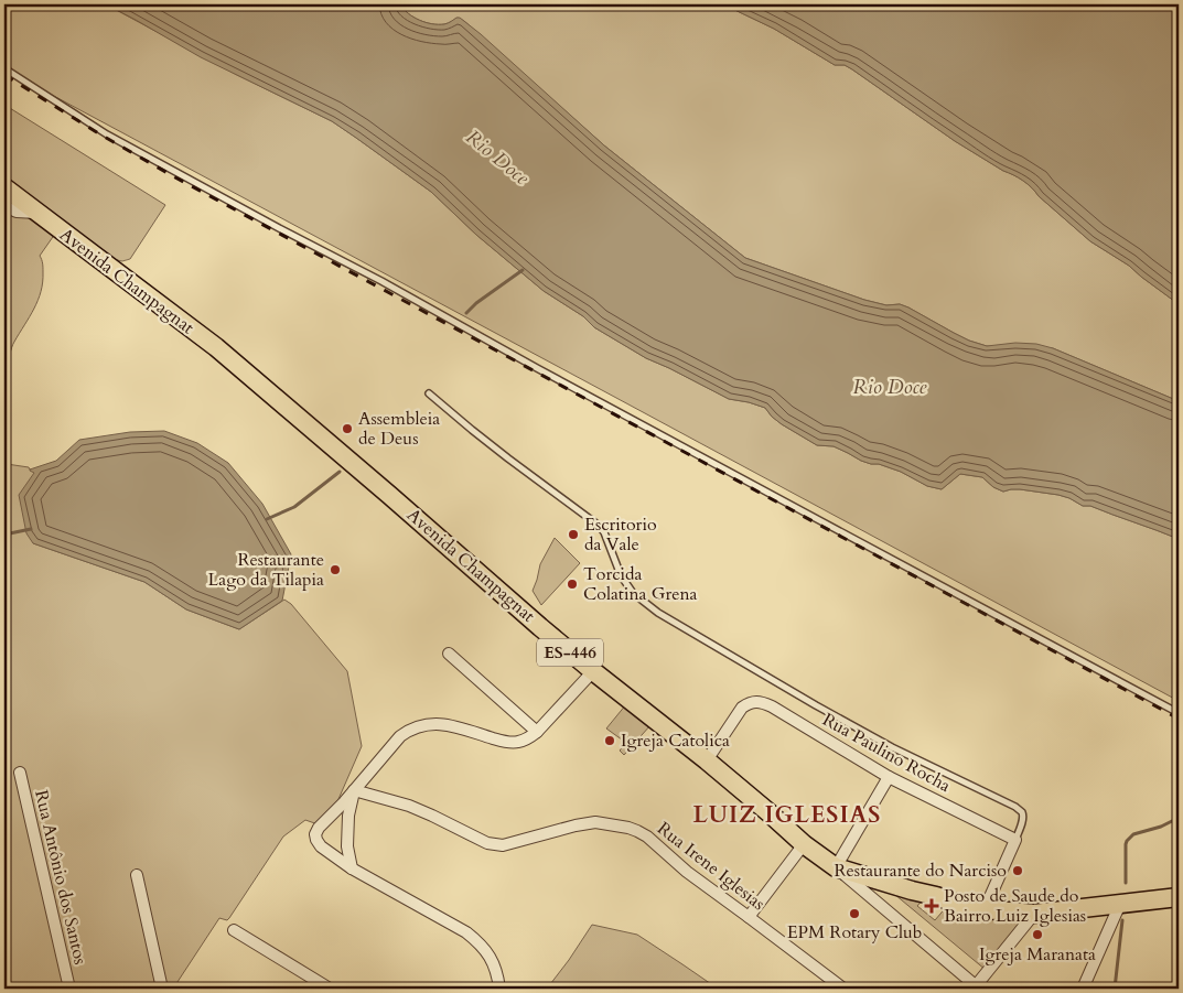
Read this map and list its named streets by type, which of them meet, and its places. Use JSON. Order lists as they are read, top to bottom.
{
  "streets": {
    "main road": ["Avenida Champagnat", "ES-446"],
    "street": ["Rua Paulino Rocha", "Rua Irene Iglesias", "Rua Antônio dos Santos"]
  },
  "crossings": [
    ["Avenida Champagnat", "ES-446"],
    ["Avenida Champagnat", "Rua Paulino Rocha"]
  ],
  "districts": ["LUIZ IGLESIAS"],
  "water": ["Rio Doce"],
  "places": {
    "other": [
      "Assembleia de Deus",
      "Escritorio da Vale",
      "Restaurante Lago da Tilapia",
      "Torcida Colatina Grena",
      "Igreja Catolica",
      "Restaurante do Narciso",
      "EPM Rotary Club",
      "Igreja Maranata"
    ],
    "health": ["Posto de Saude do Bairro Luiz Iglesias"]
  }
}
